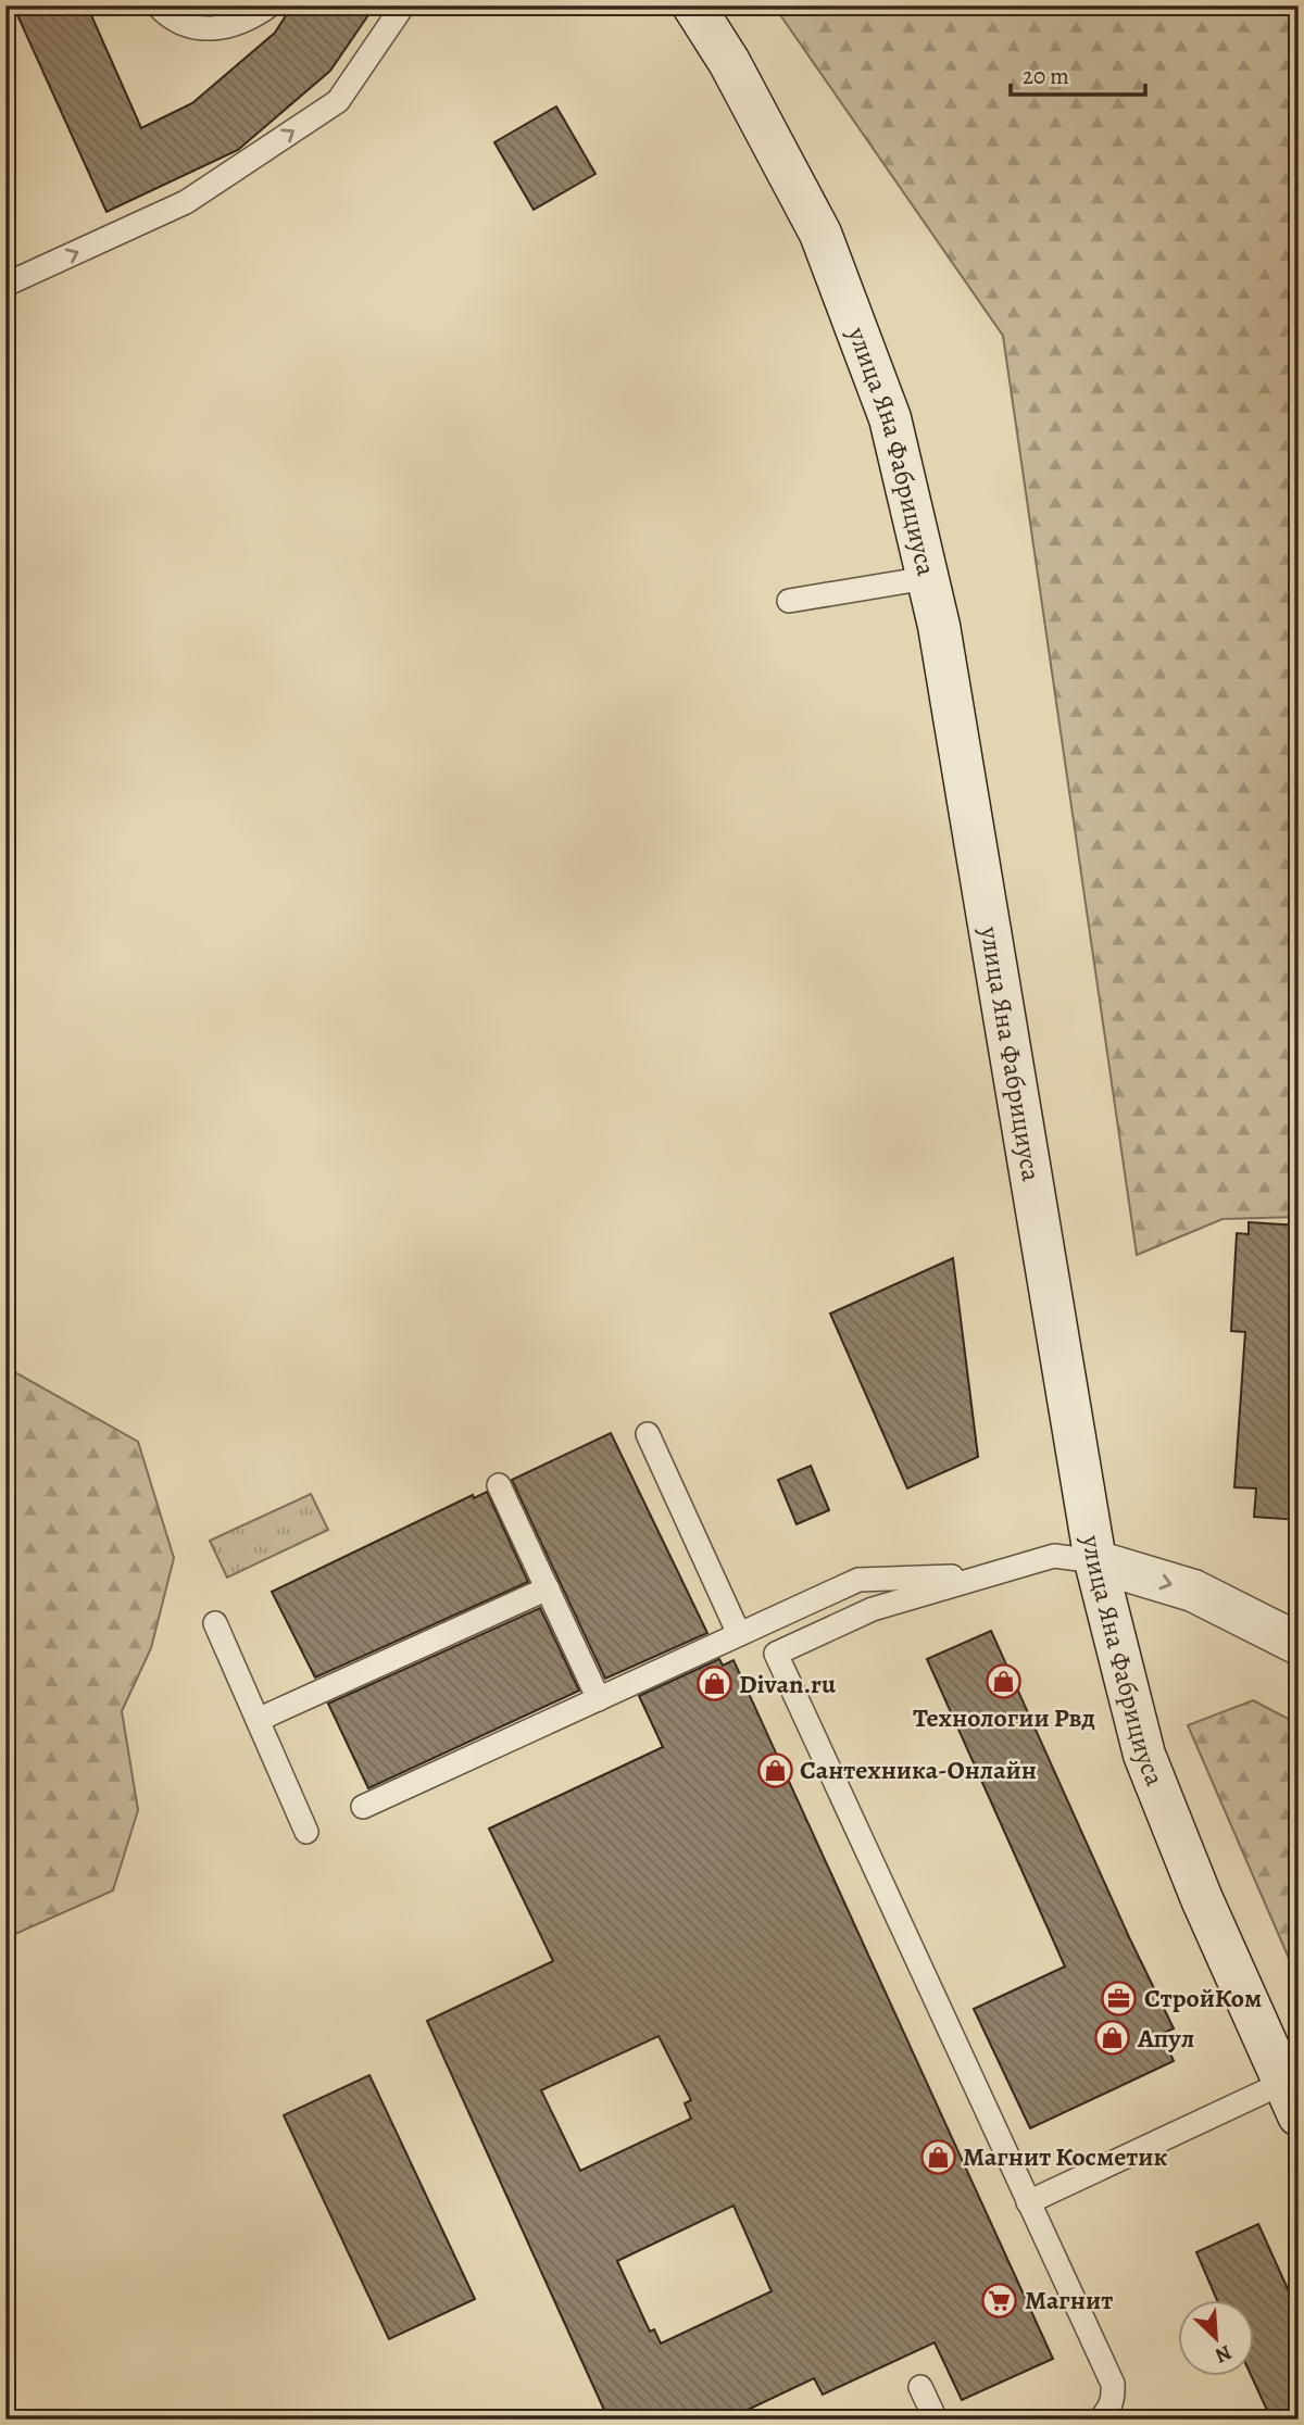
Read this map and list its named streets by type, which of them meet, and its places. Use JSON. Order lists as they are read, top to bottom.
{
  "streets": {
    "main road": ["улица Яна Фабрициуса"]
  },
  "places": {
    "shop": [
      "Технологии Рвд",
      "Divan.ru",
      "Сантехника-Онлайн",
      "Апул",
      "Магнит Косметик"
    ],
    "office": ["СтройКом"],
    "supermarket": ["Магнит"]
  },
  "scale_bar": "20 m",
  "north": "bottom right"
}
